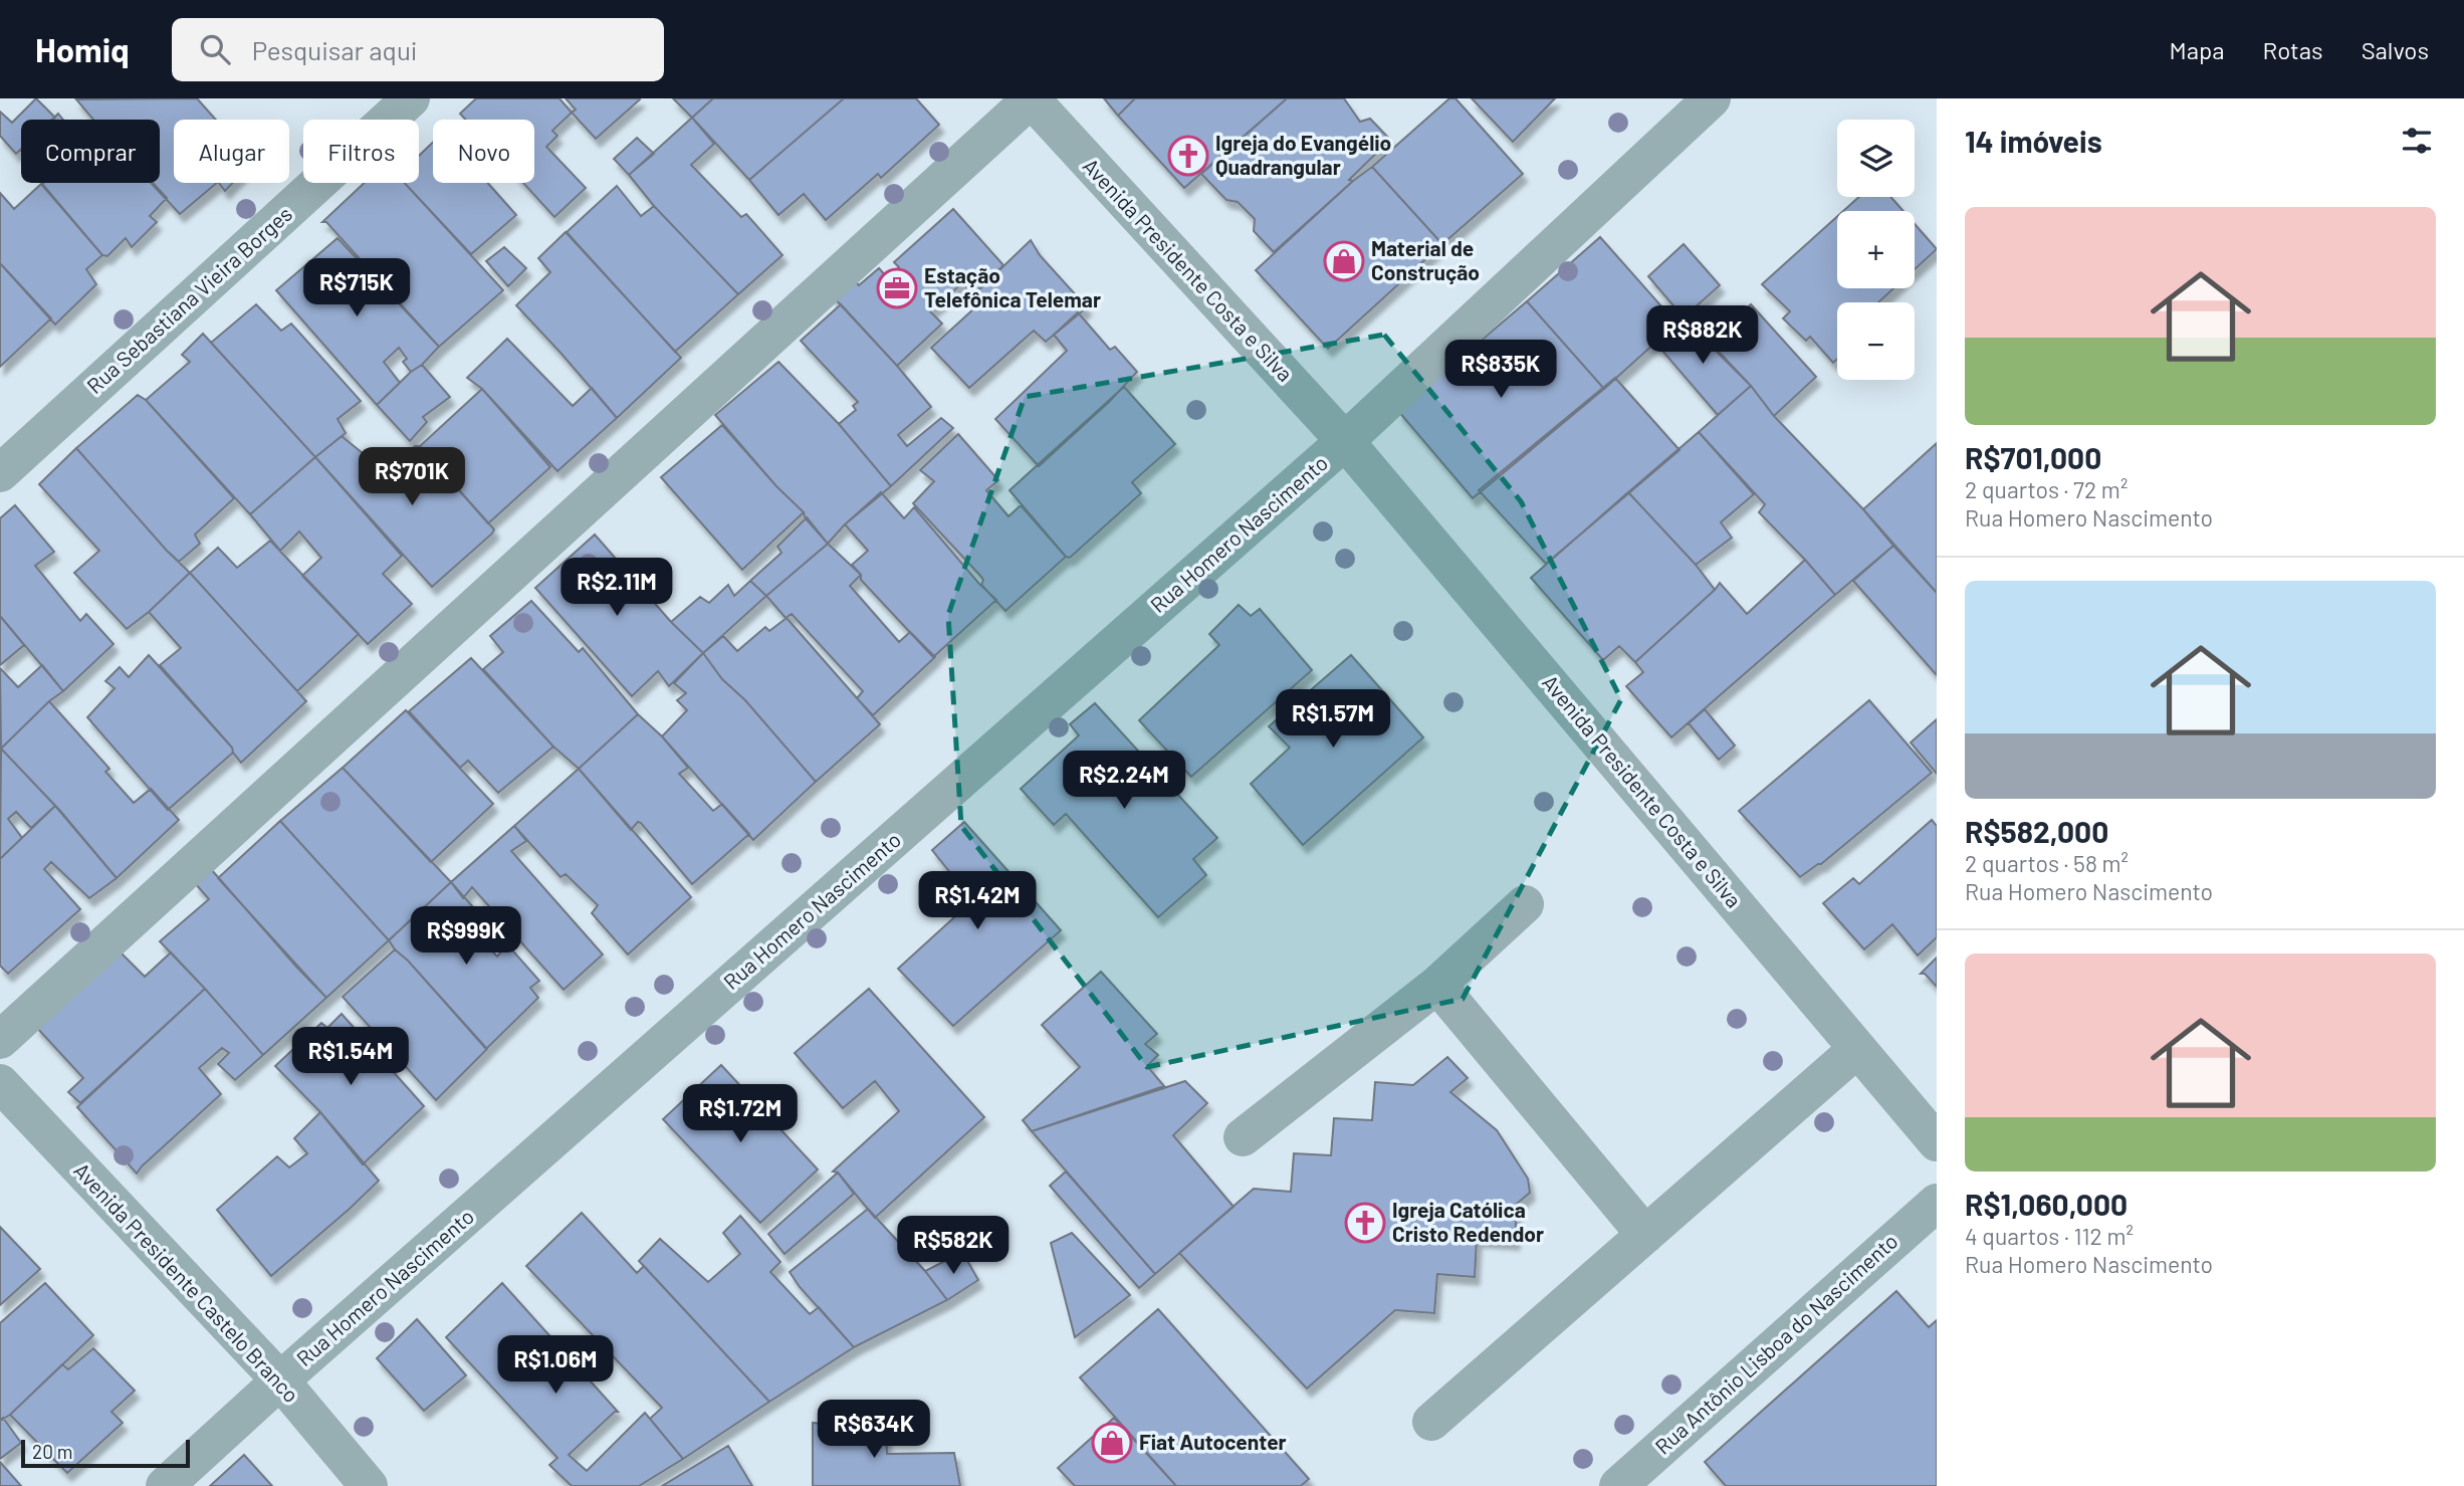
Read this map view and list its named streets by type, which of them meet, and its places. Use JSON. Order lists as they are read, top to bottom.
{
  "streets": {
    "street": [
      "Avenida Presidente Costa e Silva",
      "Rua Sebastiana Vieira Borges",
      "Rua Homero Nascimento",
      "Avenida Presidente Castelo Branco",
      "Rua Antônio Lisboa do Nascimento"
    ]
  },
  "crossings": [
    ["Avenida Presidente Costa e Silva", "Rua Homero Nascimento"],
    ["Rua Homero Nascimento", "Avenida Presidente Castelo Branco"]
  ],
  "places": {
    "church": ["Igreja do Evangélio Quadrangular", "Igreja Católica Cristo Redendor"],
    "shop": ["Material de Construção", "Fiat Autocenter"],
    "office": ["Estação Telefônica Telemar"]
  },
  "scale_bar": "20 m",
  "page": {
    "header": "Homiq",
    "search": "Pesquisar aqui",
    "nav": ["Mapa", "Rotas", "Salvos"],
    "heading": "14 imóveis",
    "map_buttons": ["+", "−"],
    "chip": [
      "Comprar",
      "Alugar",
      "Filtros",
      "Novo"
    ],
    "list": [
      {
        "name": "R$701,000",
        "note": "2 quartos · 72 m² · Rua Homero Nascimento"
      },
      {
        "name": "R$582,000",
        "note": "2 quartos · 58 m² · Rua Homero Nascimento"
      },
      {
        "name": "R$1,060,000",
        "note": "4 quartos · 112 m² · Rua Homero Nascimento"
      }
    ],
    "price": [
      "R$715K",
      "R$882K",
      "R$835K",
      "R$701K",
      "R$2.11M",
      "R$1.57M",
      "R$2.24M",
      "R$1.42M",
      "R$999K",
      "R$1.54M",
      "R$1.72M",
      "R$582K",
      "R$1.06M",
      "R$634K"
    ],
    "scale": "20 m"
  }
}
